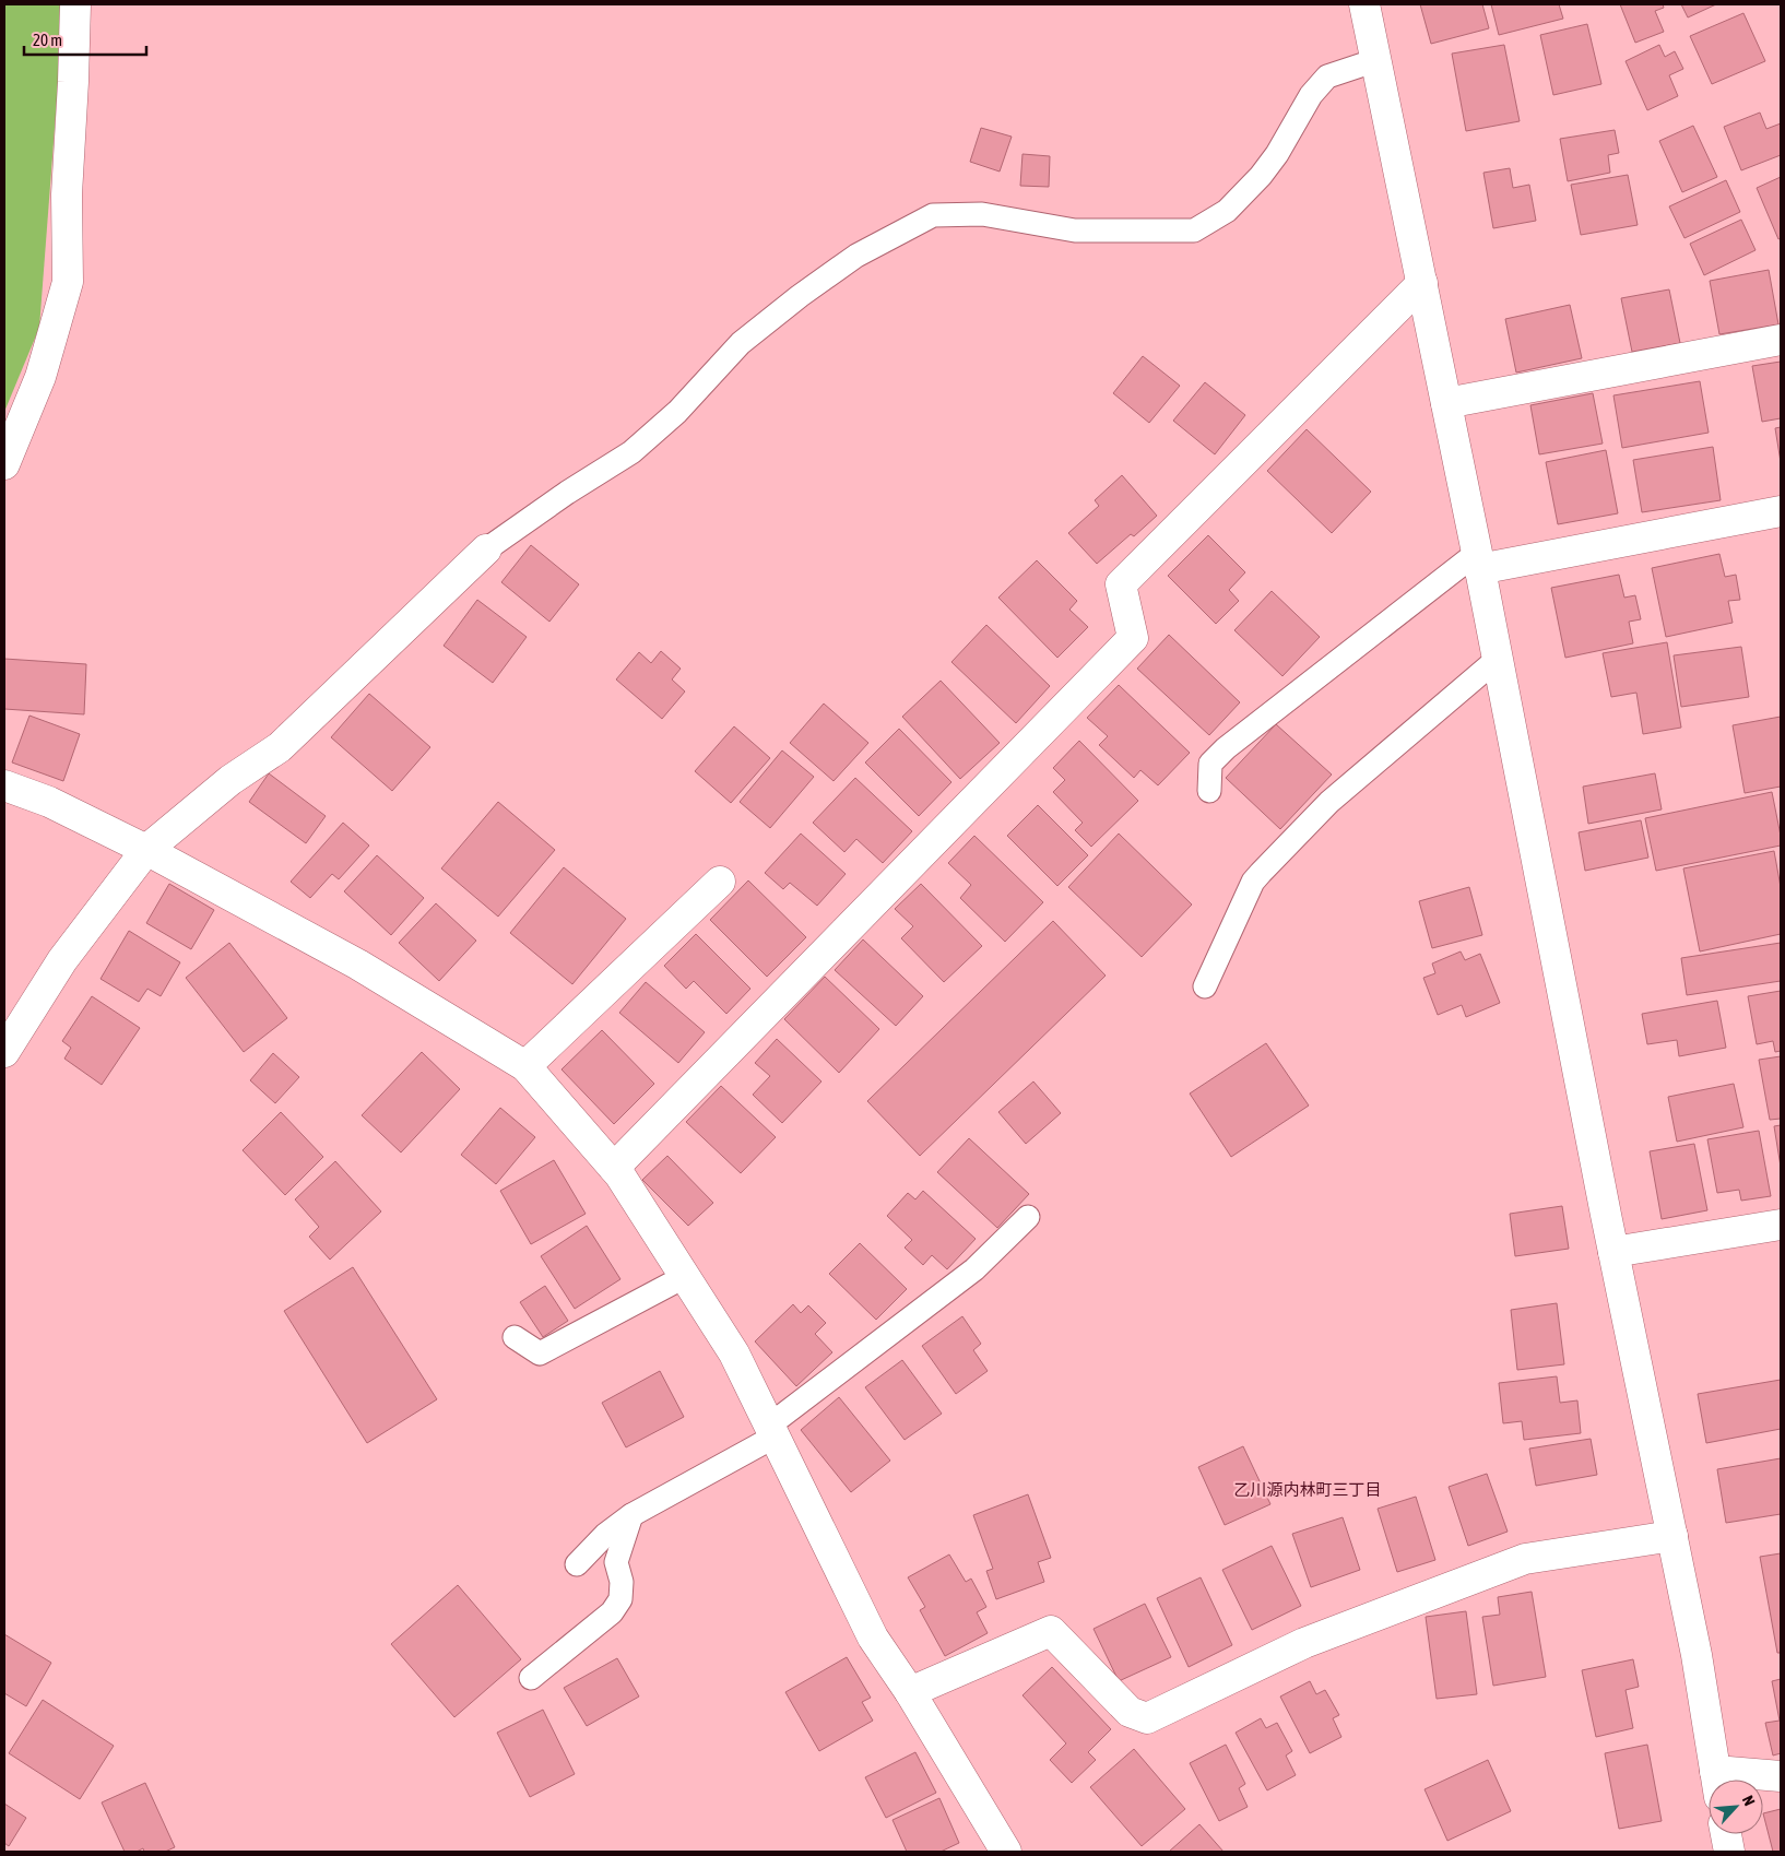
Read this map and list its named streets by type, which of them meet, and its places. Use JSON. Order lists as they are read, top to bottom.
{
  "districts": ["乙川源内林町三丁目"],
  "scale_bar": "20 m",
  "north": "top right"
}
